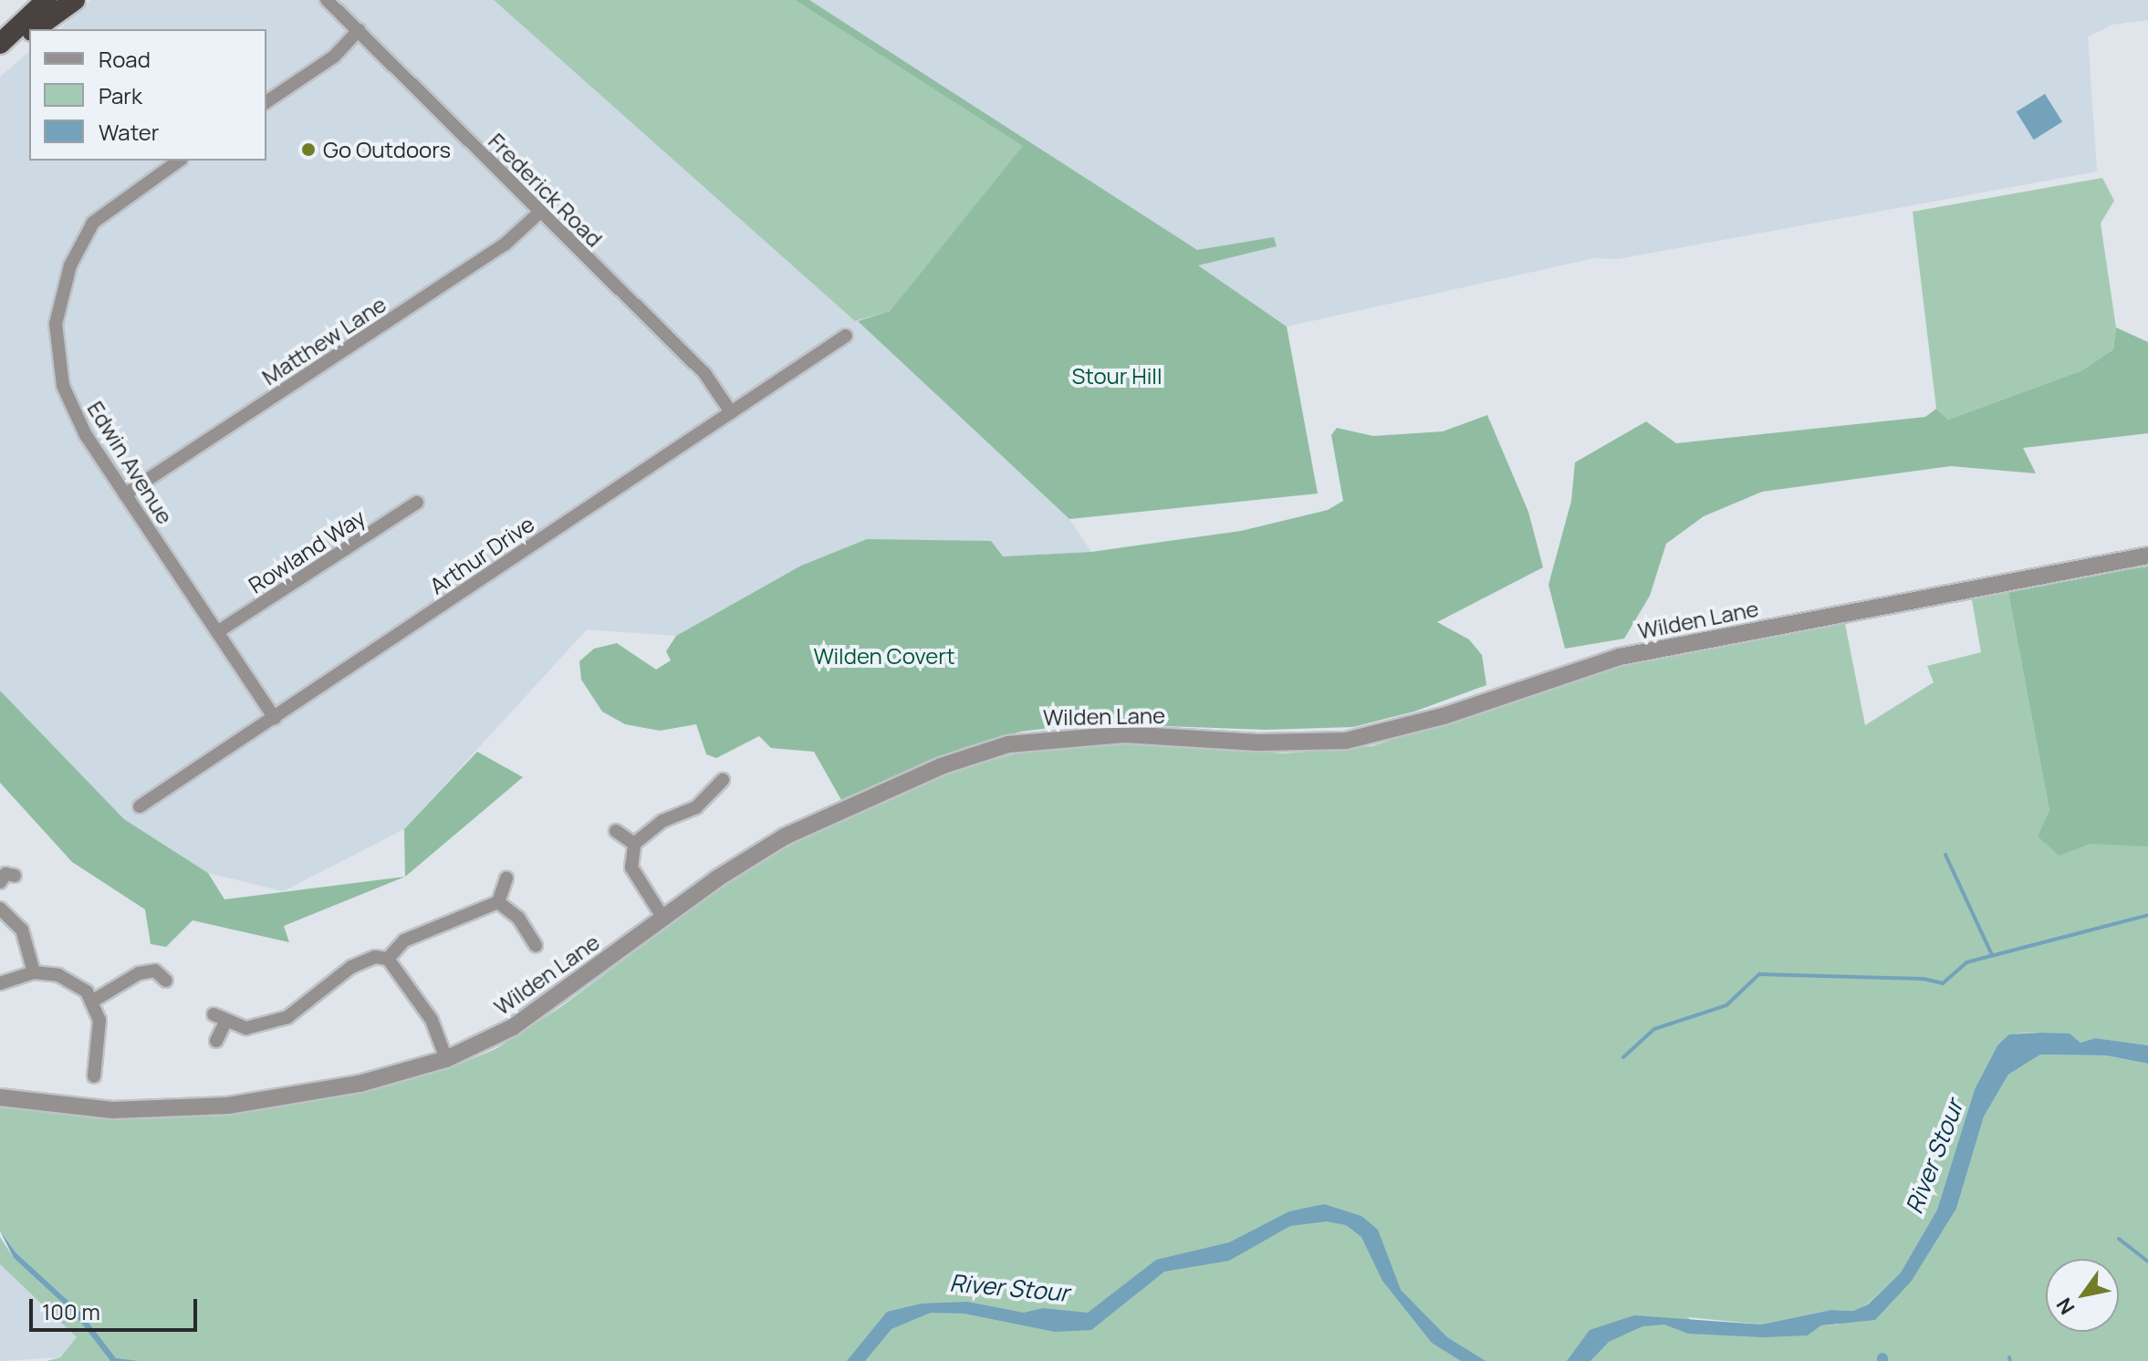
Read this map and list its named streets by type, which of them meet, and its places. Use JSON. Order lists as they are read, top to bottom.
{
  "streets": {
    "street": [
      "Frederick Road",
      "Matthew Lane",
      "Edwin Avenue",
      "Rowland Way",
      "Arthur Drive",
      "Wilden Lane"
    ]
  },
  "crossings": [
    ["Frederick Road", "Matthew Lane"],
    ["Frederick Road", "Arthur Drive"],
    ["Matthew Lane", "Edwin Avenue"],
    ["Edwin Avenue", "Rowland Way"],
    ["Edwin Avenue", "Arthur Drive"]
  ],
  "water": ["River Stour"],
  "parks": ["Stour Hill", "Wilden Covert"],
  "places": ["Go Outdoors"],
  "legend": ["Road", "Park", "Water"],
  "scale_bar": "100 m",
  "north": "bottom left"
}
